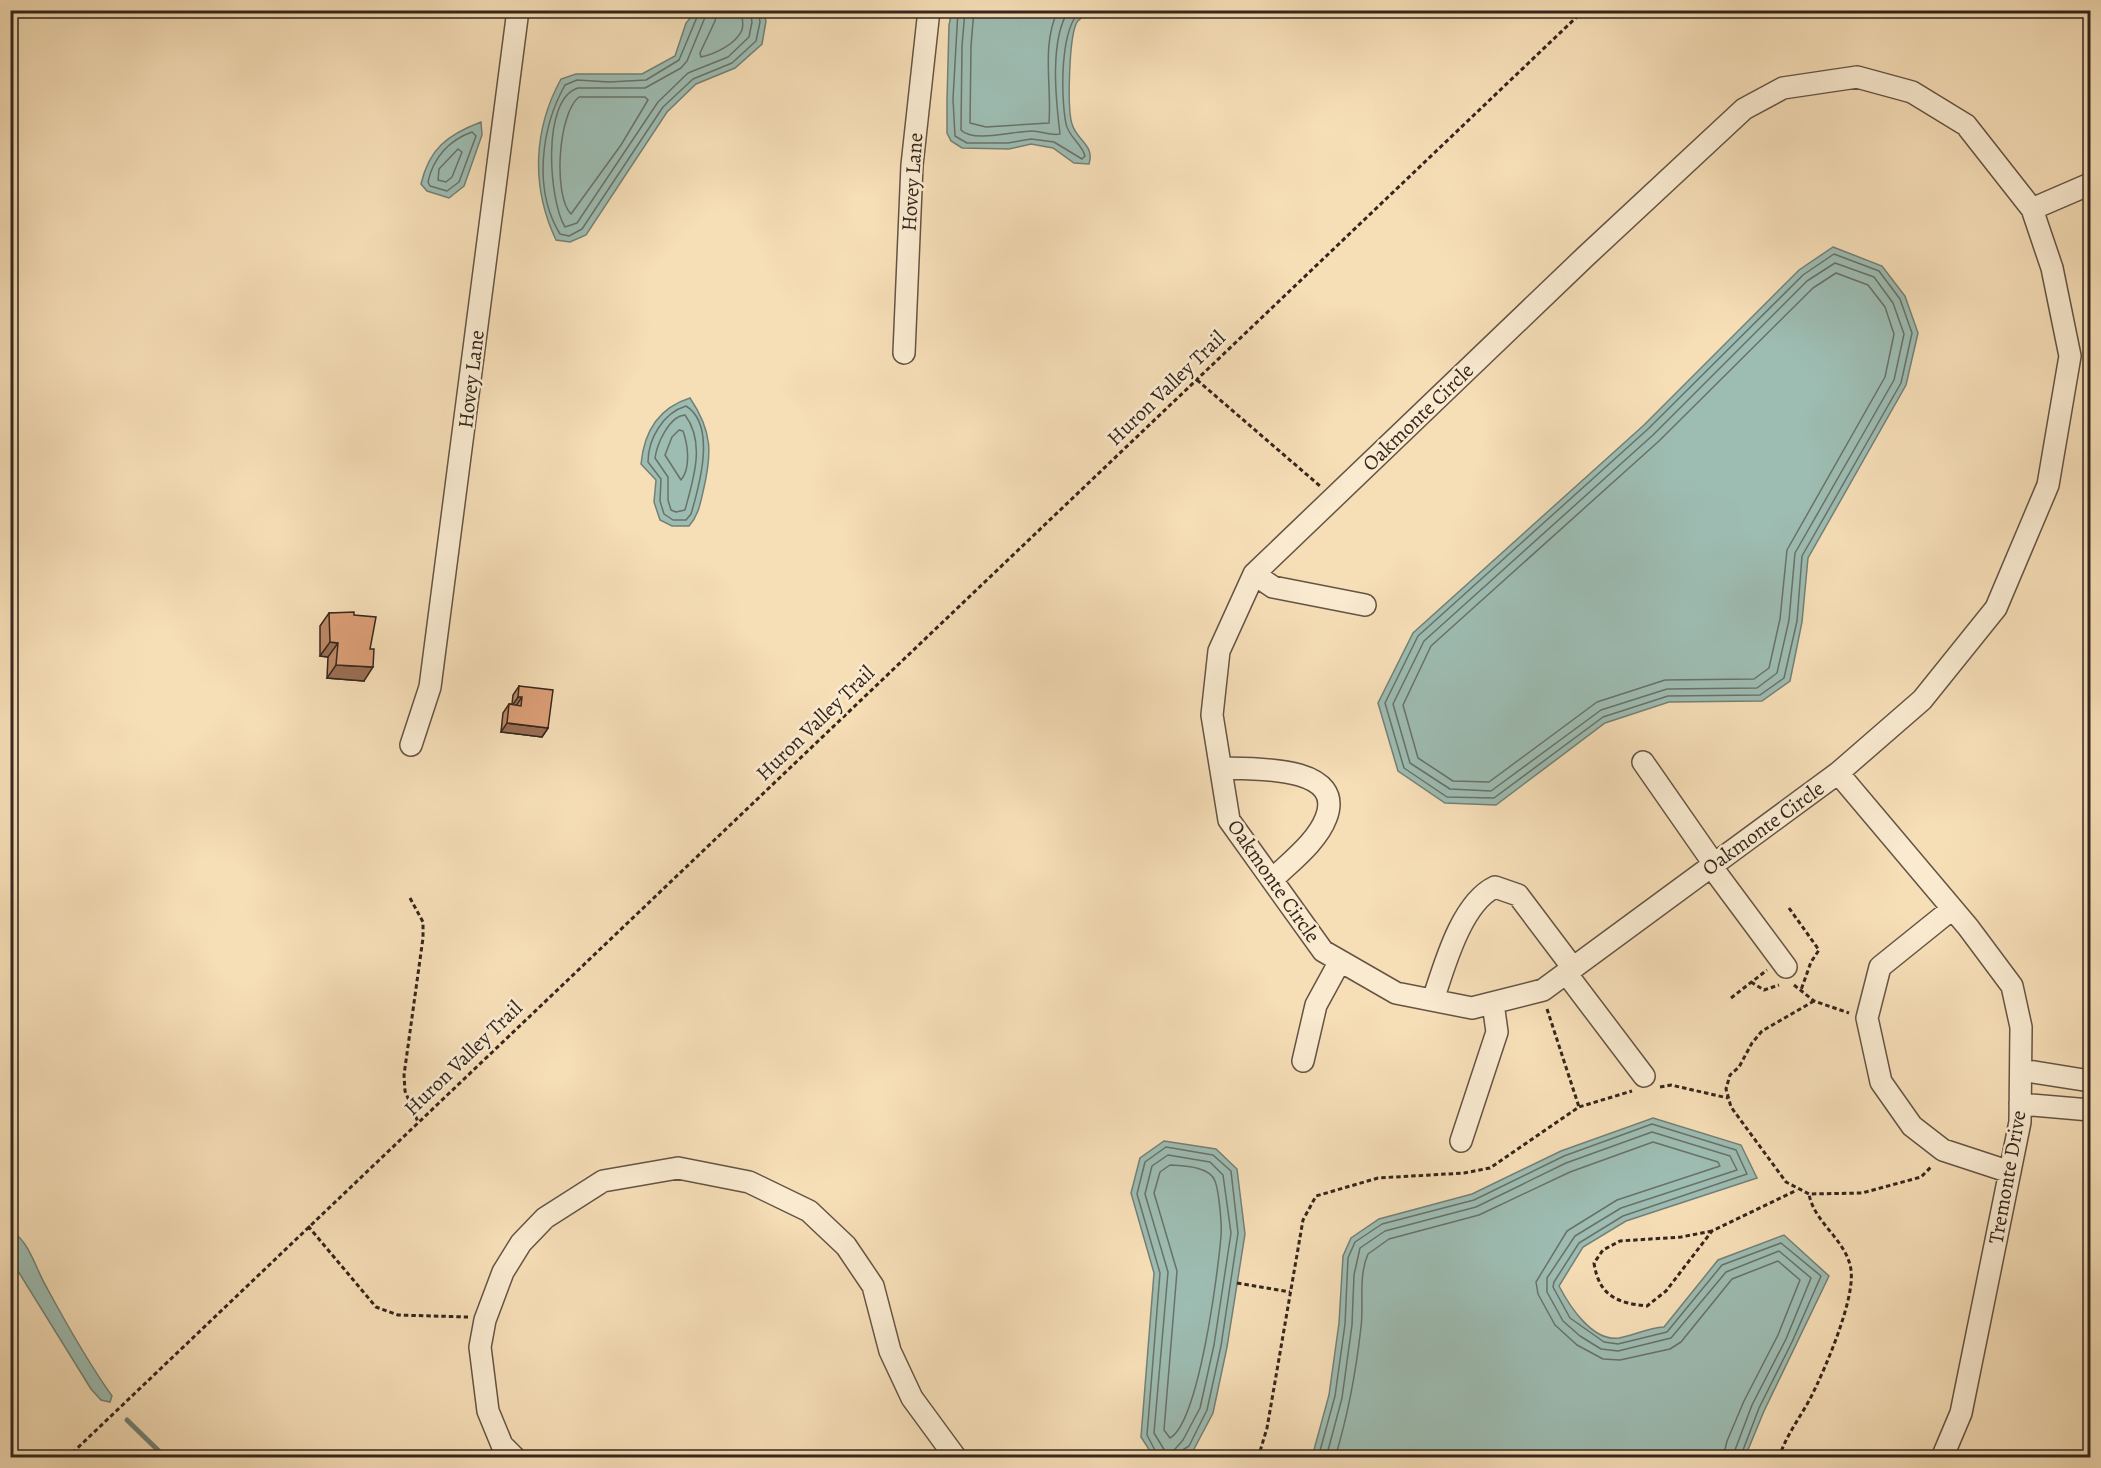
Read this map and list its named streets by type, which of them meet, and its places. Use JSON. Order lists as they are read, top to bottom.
{
  "streets": {
    "street": ["Hovey Lane", "Oakmonte Circle", "Tremonte Drive"],
    "path": ["Huron Valley Trail"]
  },
  "crossings": [
    ["Oakmonte Circle", "Tremonte Drive"]
  ]
}
